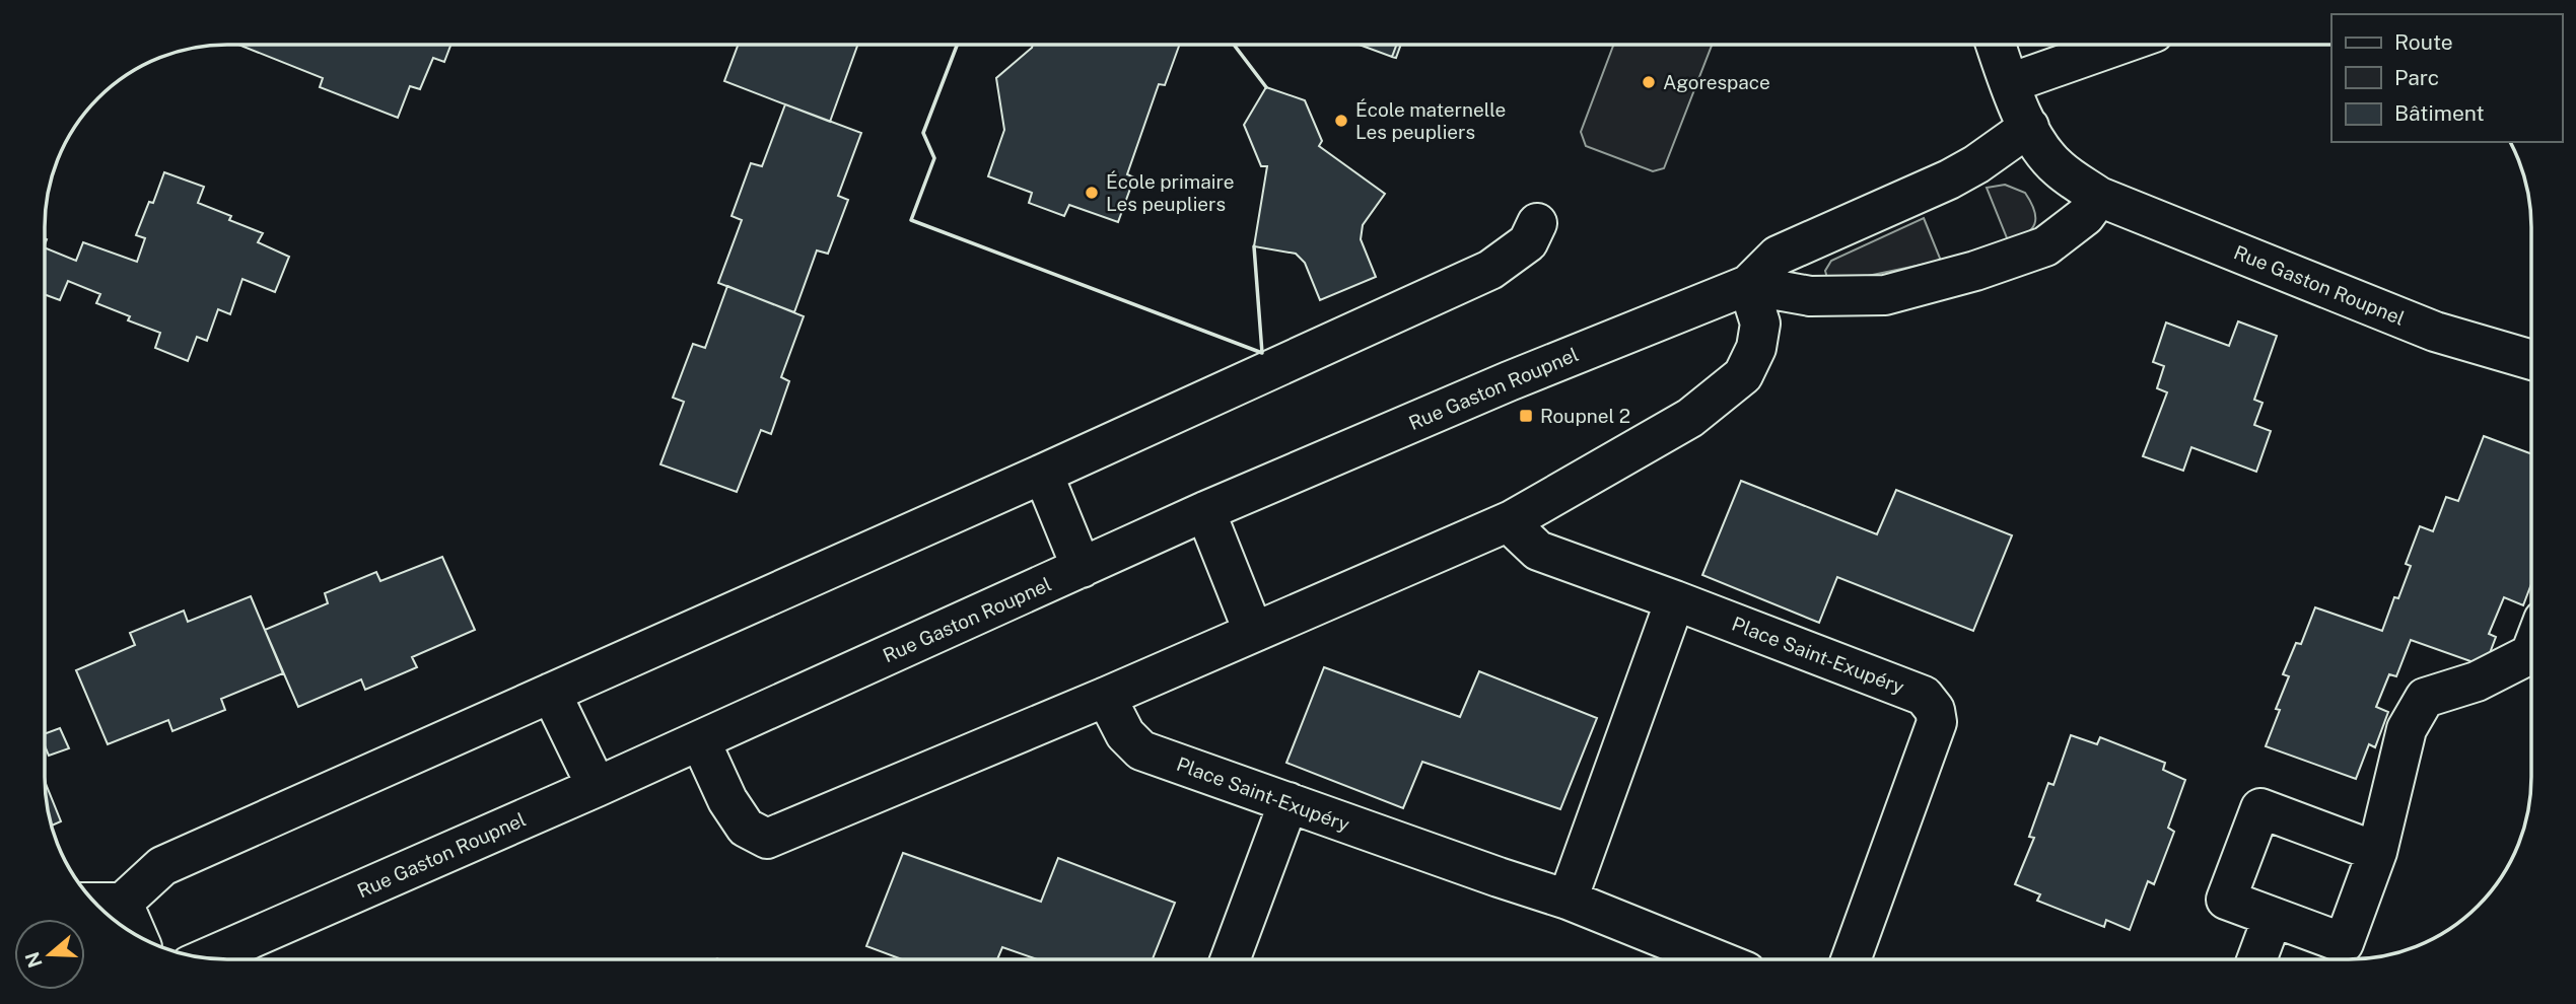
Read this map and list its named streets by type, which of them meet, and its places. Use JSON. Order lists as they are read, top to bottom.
{
  "streets": {
    "street": ["Rue Gaston Roupnel", "Place Saint-Exupéry"]
  },
  "places": {
    "other": ["Agorespace", "École maternelle Les peupliers", "École primaire Les peupliers"],
    "transit": ["Roupnel 2"]
  },
  "legend": ["Route", "Parc", "Bâtiment"],
  "north": "left"
}
